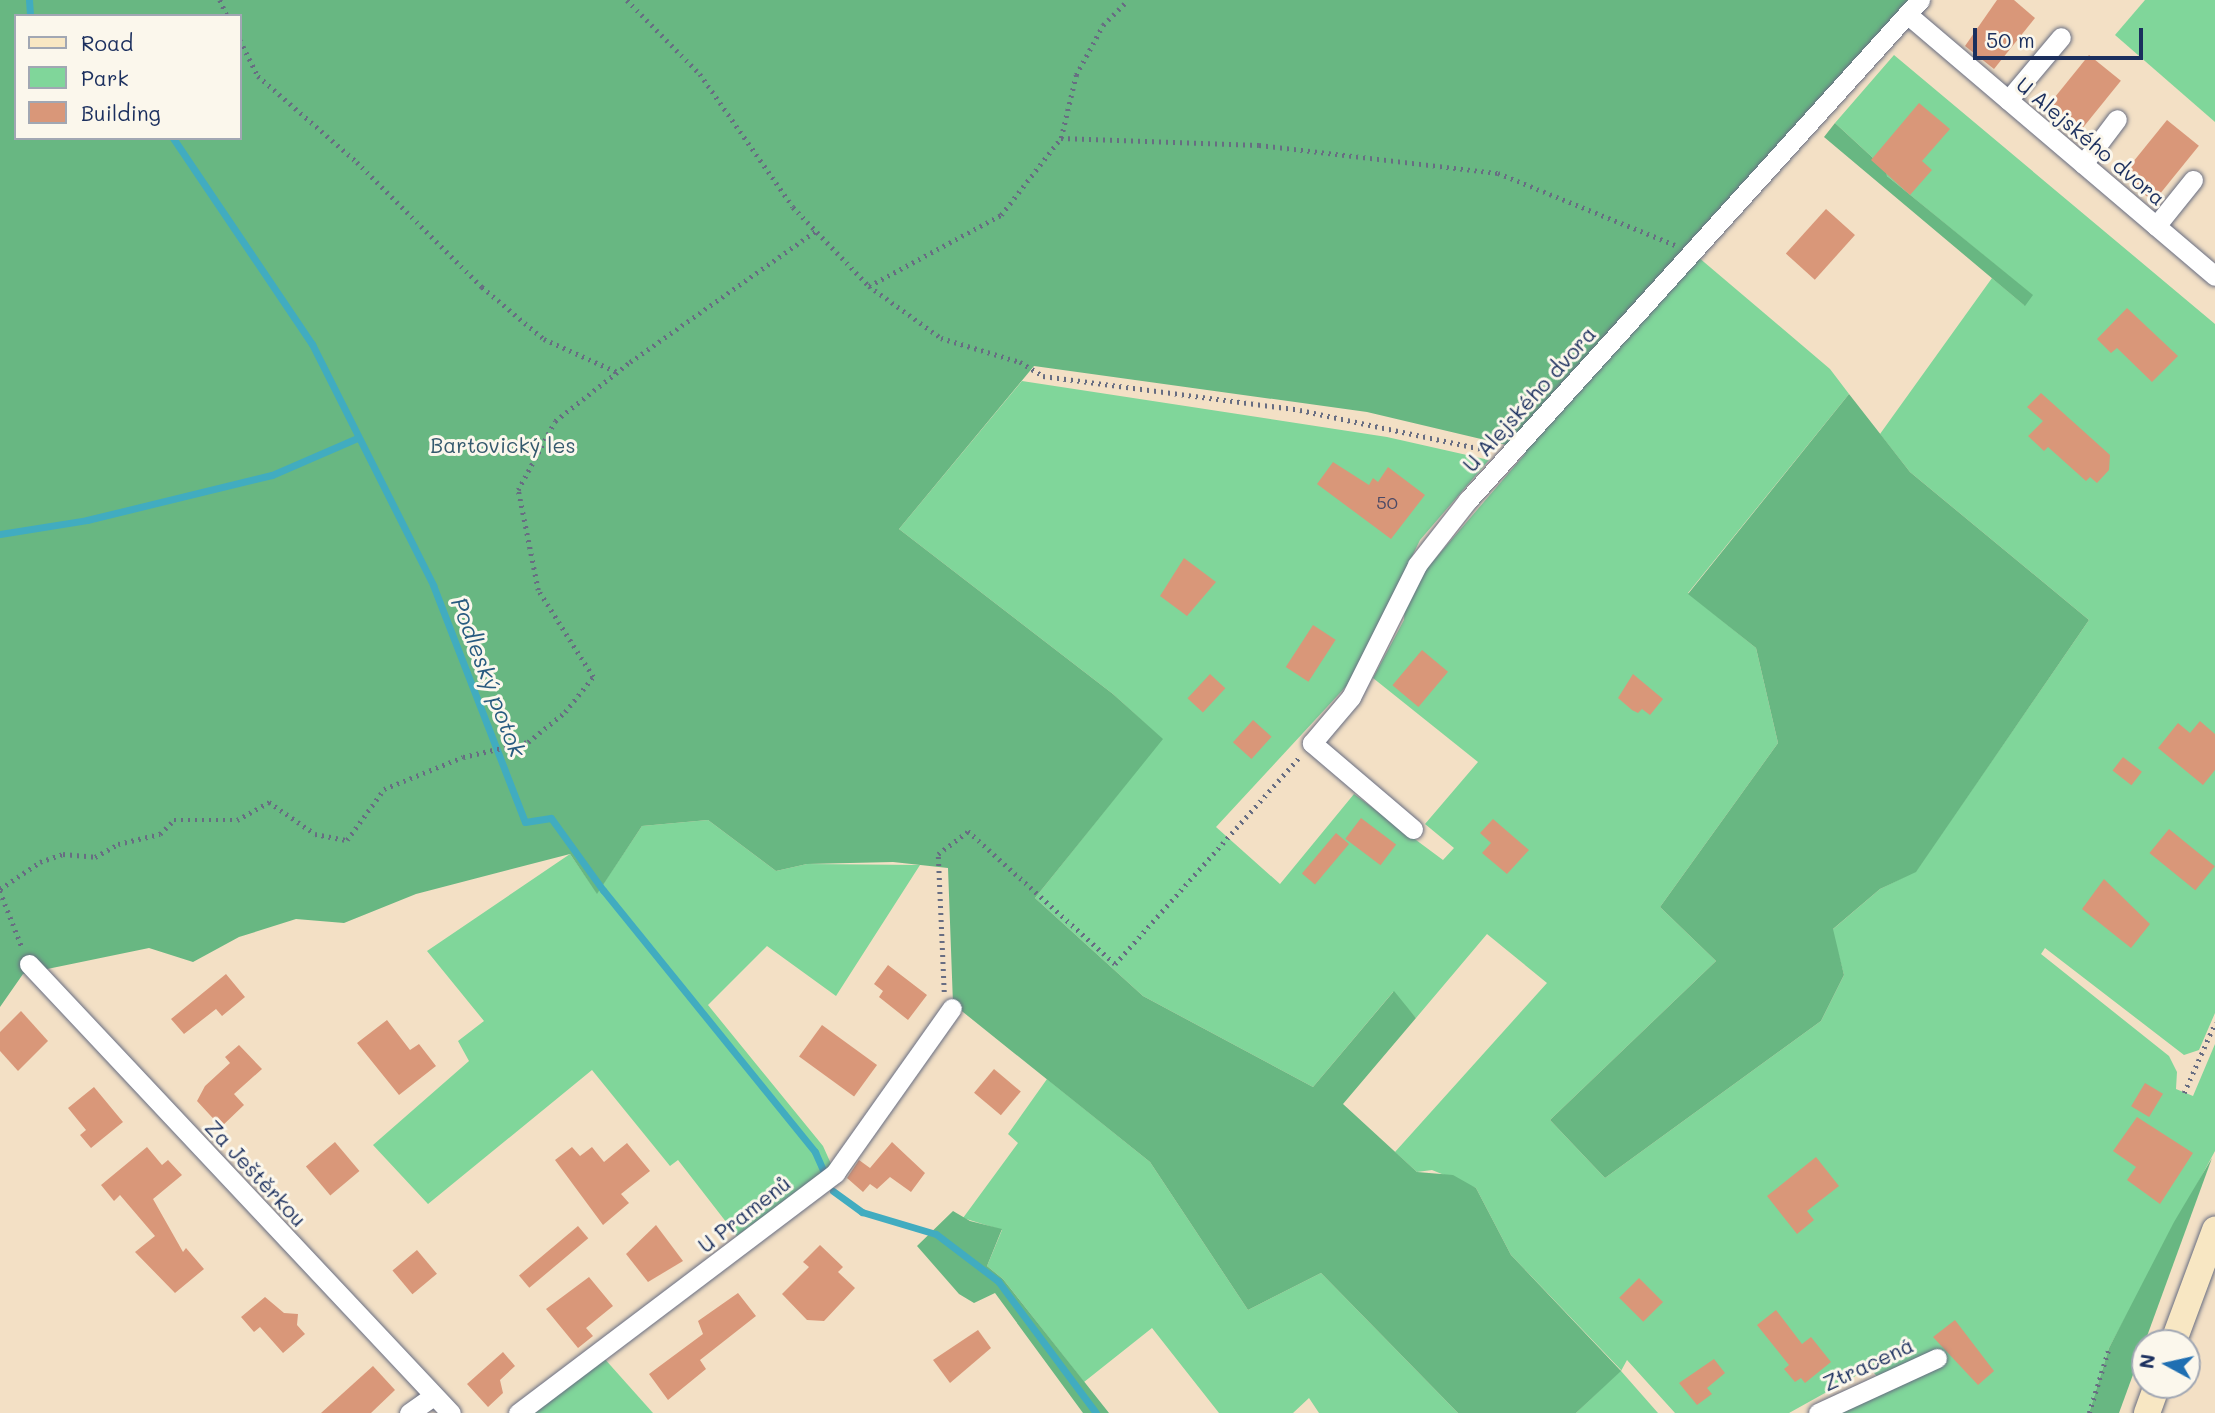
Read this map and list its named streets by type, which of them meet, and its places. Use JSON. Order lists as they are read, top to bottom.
{
  "streets": {
    "street": [
      "U Alejského dvora",
      "Za Ještěrkou",
      "U Pramenů",
      "Ztracená"
    ]
  },
  "water": ["Podleský potok"],
  "parks": ["Bartovický les"],
  "house_numbers": ["50"],
  "legend": ["Road", "Park", "Building"],
  "scale_bar": "50 m",
  "north": "left"
}
